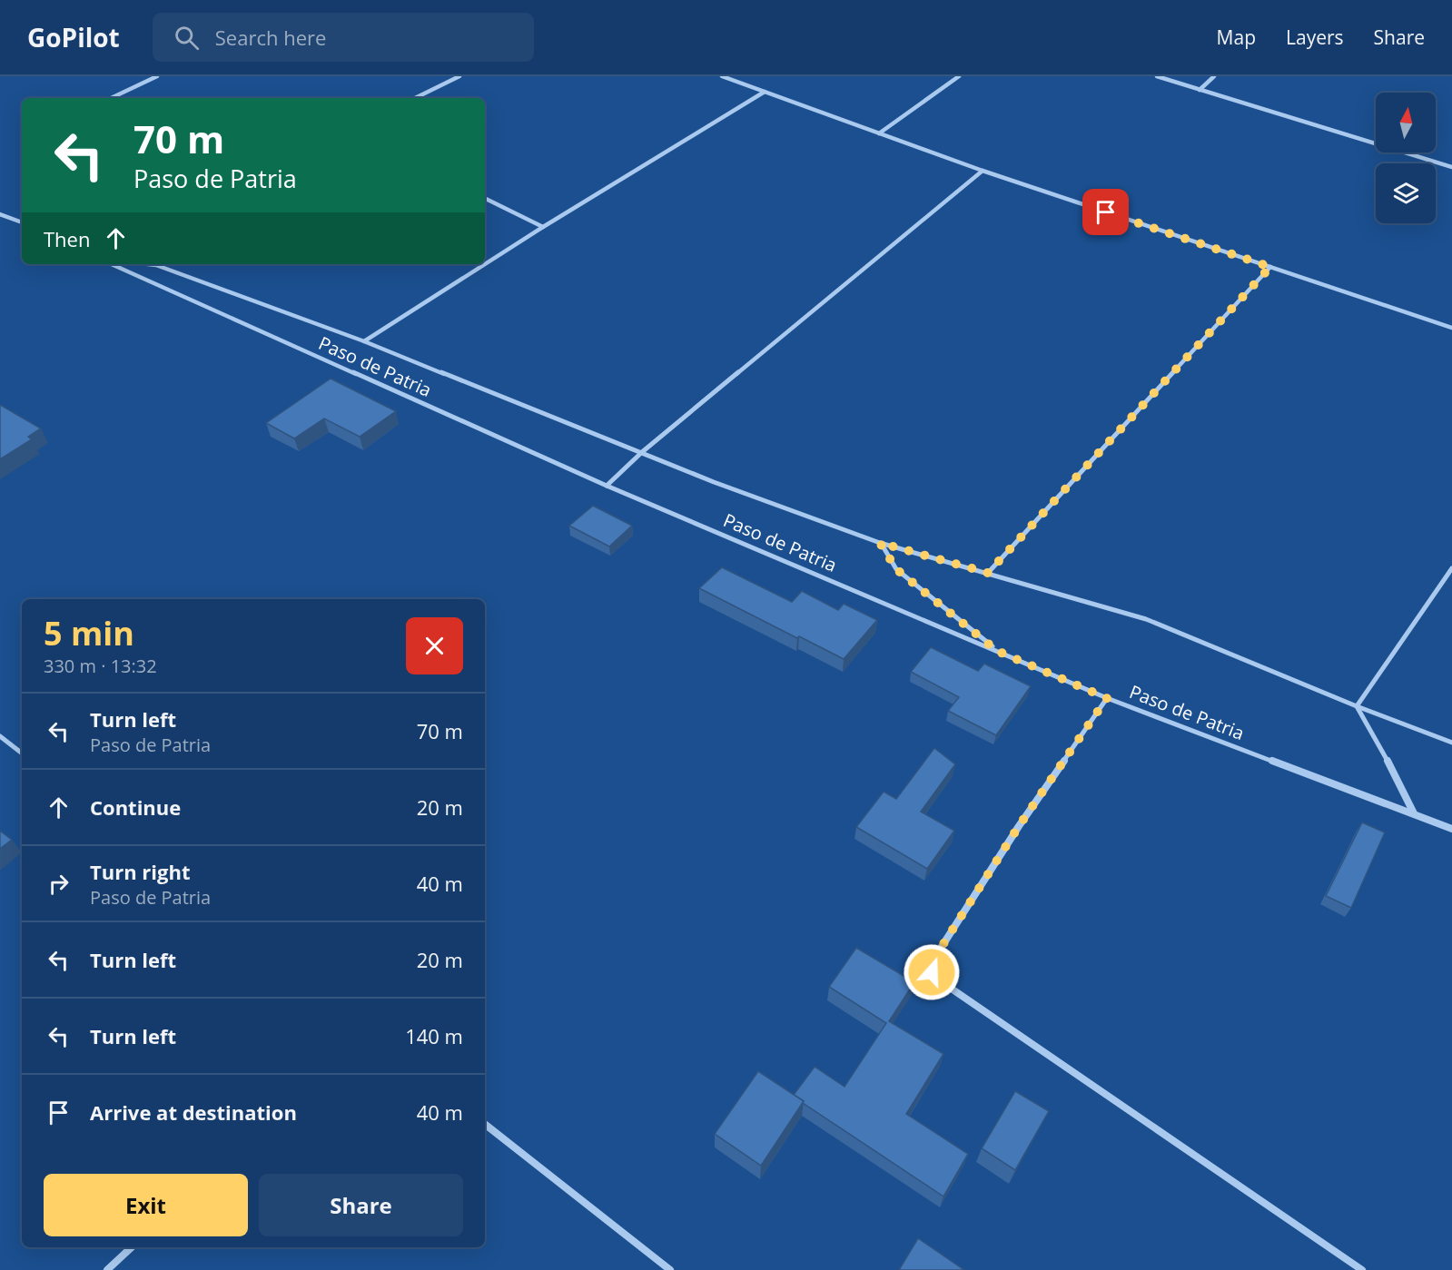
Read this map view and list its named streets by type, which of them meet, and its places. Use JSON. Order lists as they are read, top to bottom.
{
  "streets": {
    "street": ["Paso de Patria"]
  },
  "north": "top",
  "page": {
    "header": "GoPilot",
    "search": "Search here",
    "nav": ["Map", "Layers", "Share"],
    "turn": ["70 m", "Paso de Patria"],
    "then": "Then",
    "heading": ["5 min", "330 m · 13:32"],
    "list": [
      {
        "name": "Turn left",
        "note": "Paso de Patria",
        "value": "70 m"
      },
      {
        "name": "Continue",
        "value": "20 m"
      },
      {
        "name": "Turn right",
        "note": "Paso de Patria",
        "value": "40 m"
      },
      {
        "name": "Turn left",
        "value": "20 m"
      },
      {
        "name": "Turn left",
        "value": "140 m"
      },
      {
        "name": "Arrive at destination",
        "value": "40 m"
      }
    ],
    "buttons": ["Exit", "Share"]
  }
}
